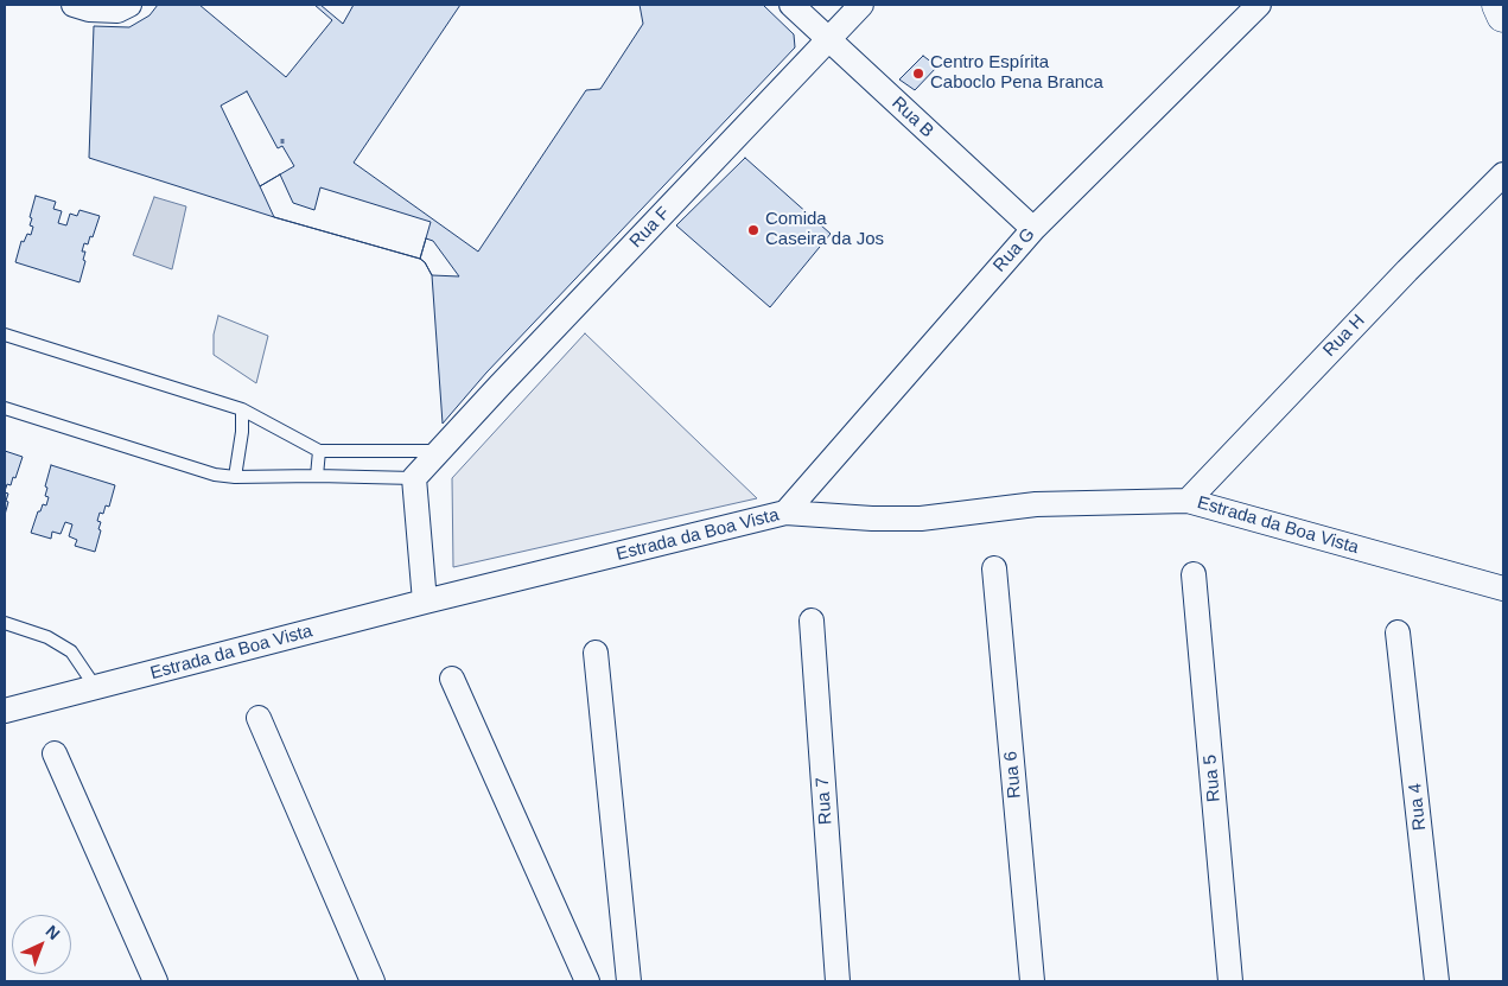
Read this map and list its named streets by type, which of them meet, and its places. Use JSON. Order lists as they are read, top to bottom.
{
  "streets": {
    "street": [
      "Rua B",
      "Rua F",
      "Rua G",
      "Rua H",
      "Estrada da Boa Vista",
      "Rua 6",
      "Rua 5",
      "Rua 7",
      "Rua 4"
    ]
  },
  "crossings": [
    ["Rua B", "Rua F"],
    ["Rua B", "Rua G"],
    ["Rua G", "Estrada da Boa Vista"],
    ["Rua H", "Estrada da Boa Vista"]
  ],
  "places": ["Centro Espírita Caboclo Pena Branca", "Comida Caseira da Jos"],
  "north": "top right"
}
